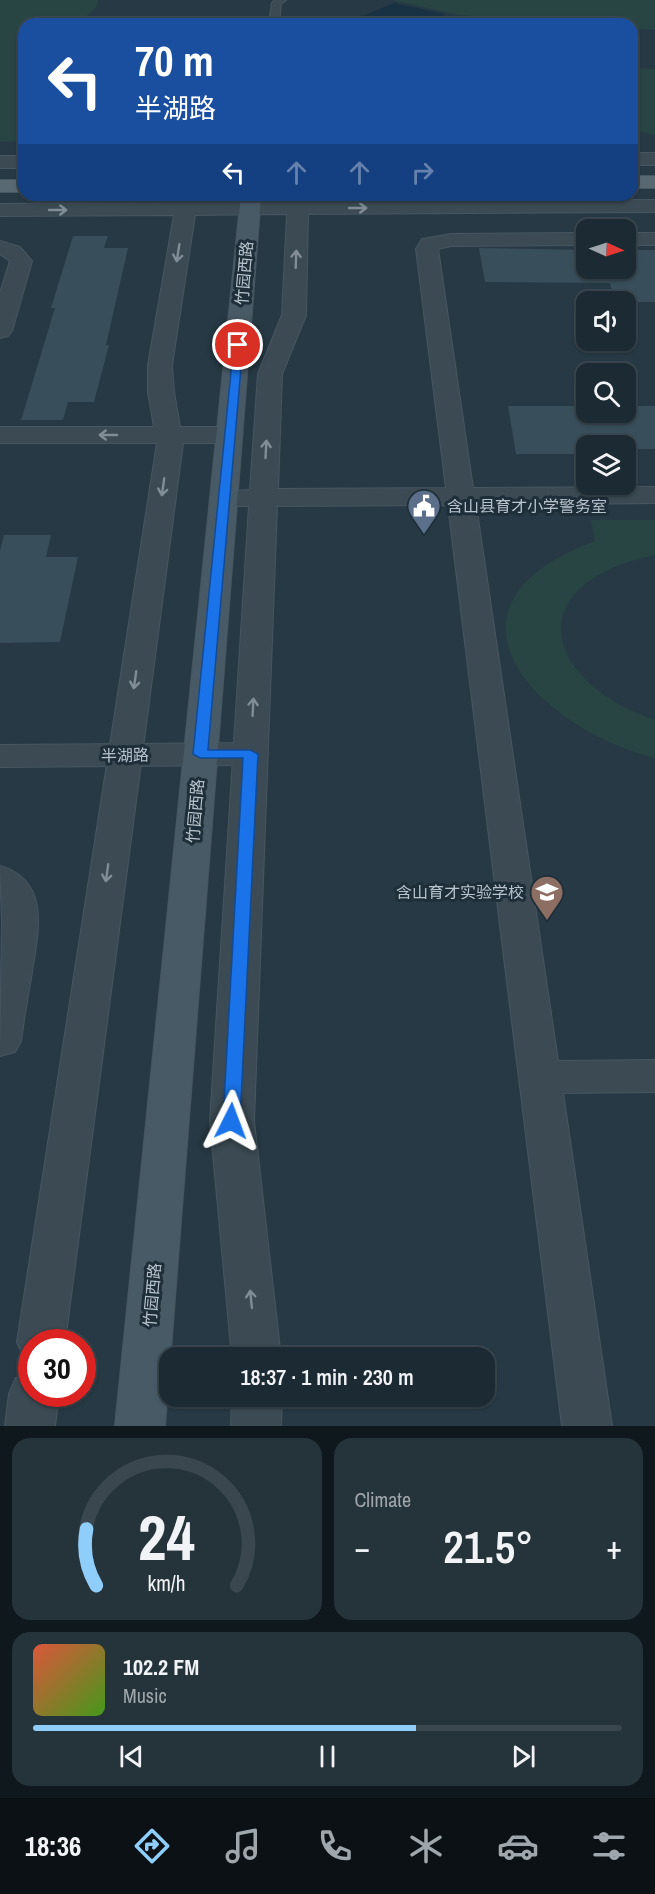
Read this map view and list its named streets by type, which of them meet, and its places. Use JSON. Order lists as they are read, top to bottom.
{
  "streets": {
    "main road": ["竹园西路"],
    "street": ["半湖路"]
  },
  "crossings": [
    ["竹园西路", "半湖路"]
  ],
  "places": {
    "public building": ["含山县育才小学警务室"],
    "school or university": ["含山育才实验学校"]
  },
  "north": "right",
  "page": {
    "turn": ["70 m", "半湖路"],
    "limit": "30",
    "trip": "18:37 · 1 min · 230 m",
    "tile": "Climate",
    "heat": ["−", "21.5°", "+"],
    "song": ["102.2 FM", "Music"],
    "tabs": "18:36",
    "gauge": ["24", "km/h"]
  }
}
